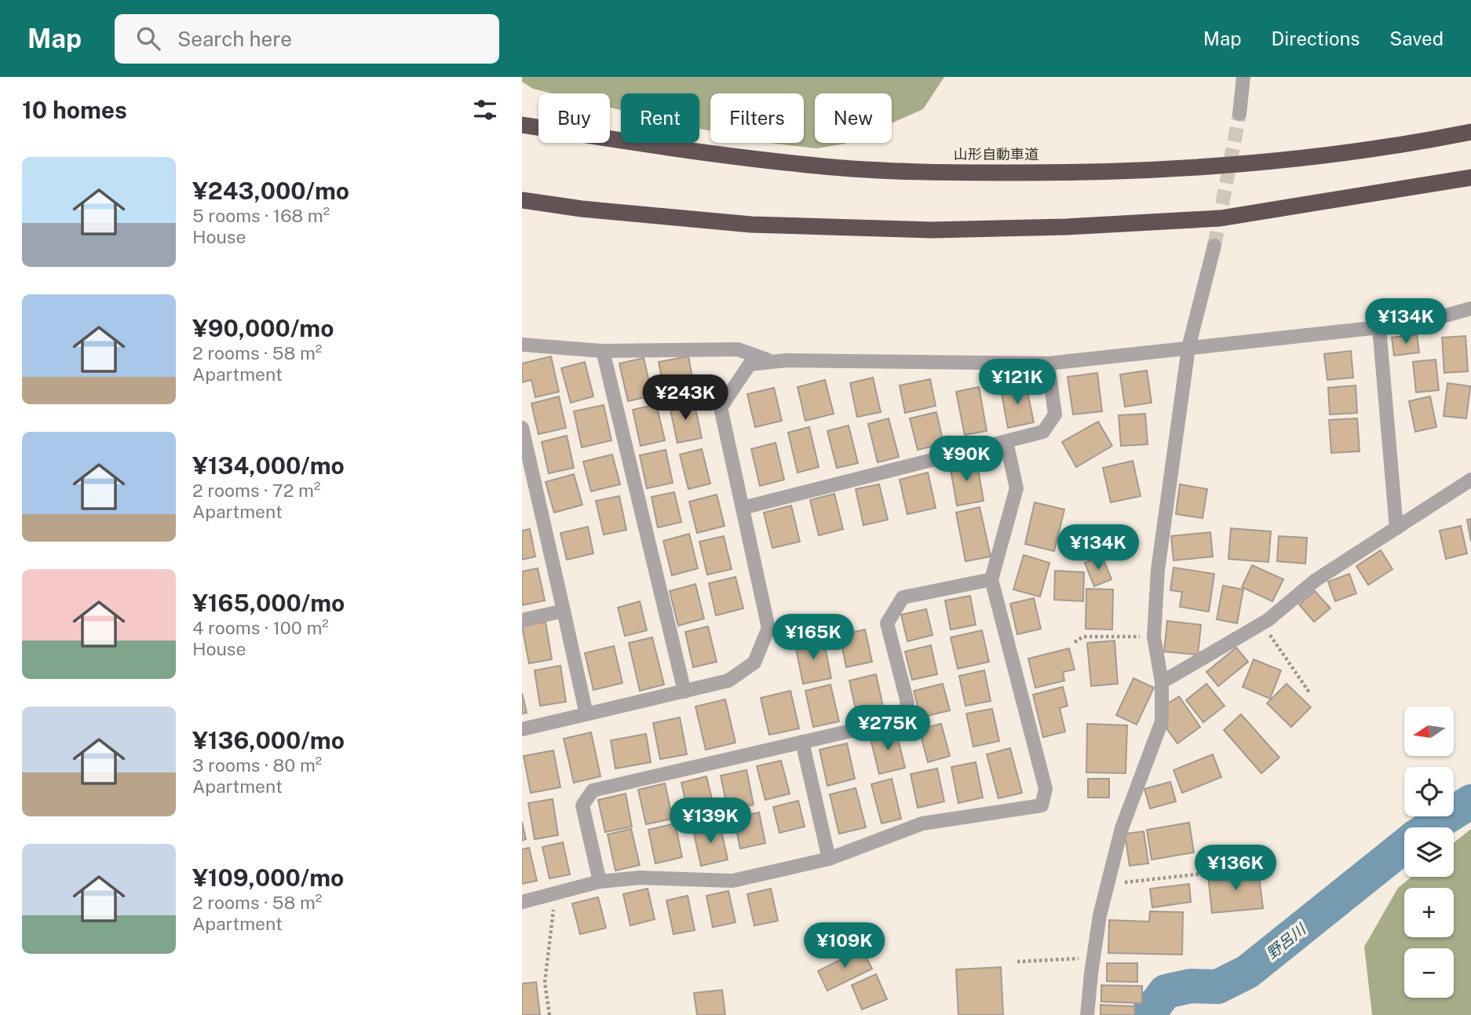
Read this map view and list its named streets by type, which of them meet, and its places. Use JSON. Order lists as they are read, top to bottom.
{
  "streets": {
    "highway": ["山形自動車道"]
  },
  "water": ["野呂川"],
  "north": "left",
  "page": {
    "header": "Map",
    "search": "Search here",
    "nav": ["Map", "Directions", "Saved"],
    "heading": "10 homes",
    "chip": [
      "Buy",
      "Rent",
      "Filters",
      "New"
    ],
    "list": [
      {
        "name": "¥243,000/mo",
        "note": "5 rooms · 168 m² · House"
      },
      {
        "name": "¥90,000/mo",
        "note": "2 rooms · 58 m² · Apartment"
      },
      {
        "name": "¥134,000/mo",
        "note": "2 rooms · 72 m² · Apartment"
      },
      {
        "name": "¥165,000/mo",
        "note": "4 rooms · 100 m² · House"
      },
      {
        "name": "¥136,000/mo",
        "note": "3 rooms · 80 m² · Apartment"
      },
      {
        "name": "¥109,000/mo",
        "note": "2 rooms · 58 m² · Apartment"
      }
    ],
    "price": [
      "¥134K",
      "¥121K",
      "¥243K",
      "¥90K",
      "¥134K",
      "¥165K",
      "¥275K",
      "¥139K",
      "¥136K",
      "¥109K"
    ],
    "map_buttons": ["+", "−"]
  }
}
